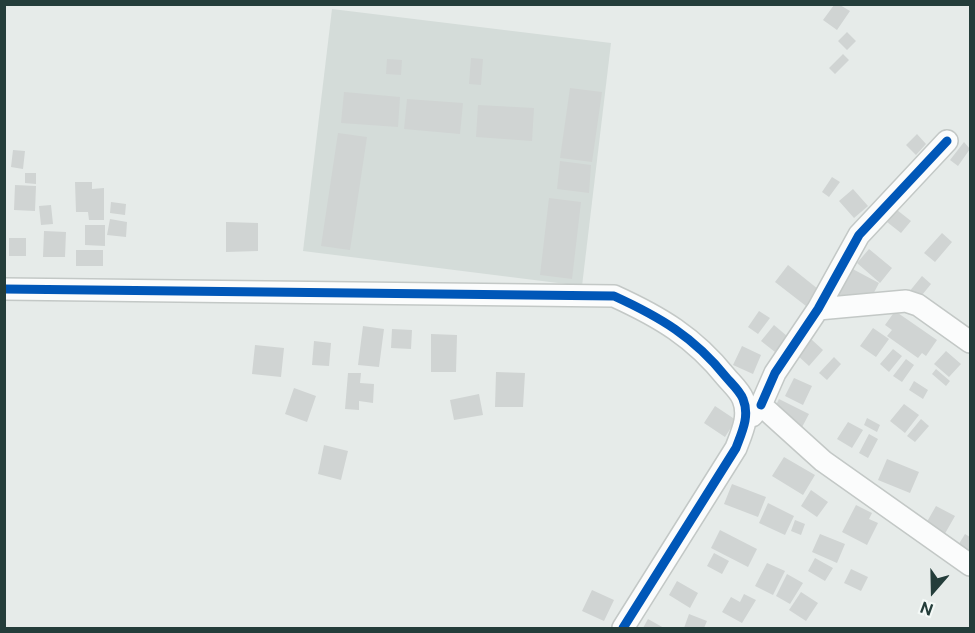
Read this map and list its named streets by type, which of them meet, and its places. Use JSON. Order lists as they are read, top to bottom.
{
  "north": "bottom"
}
